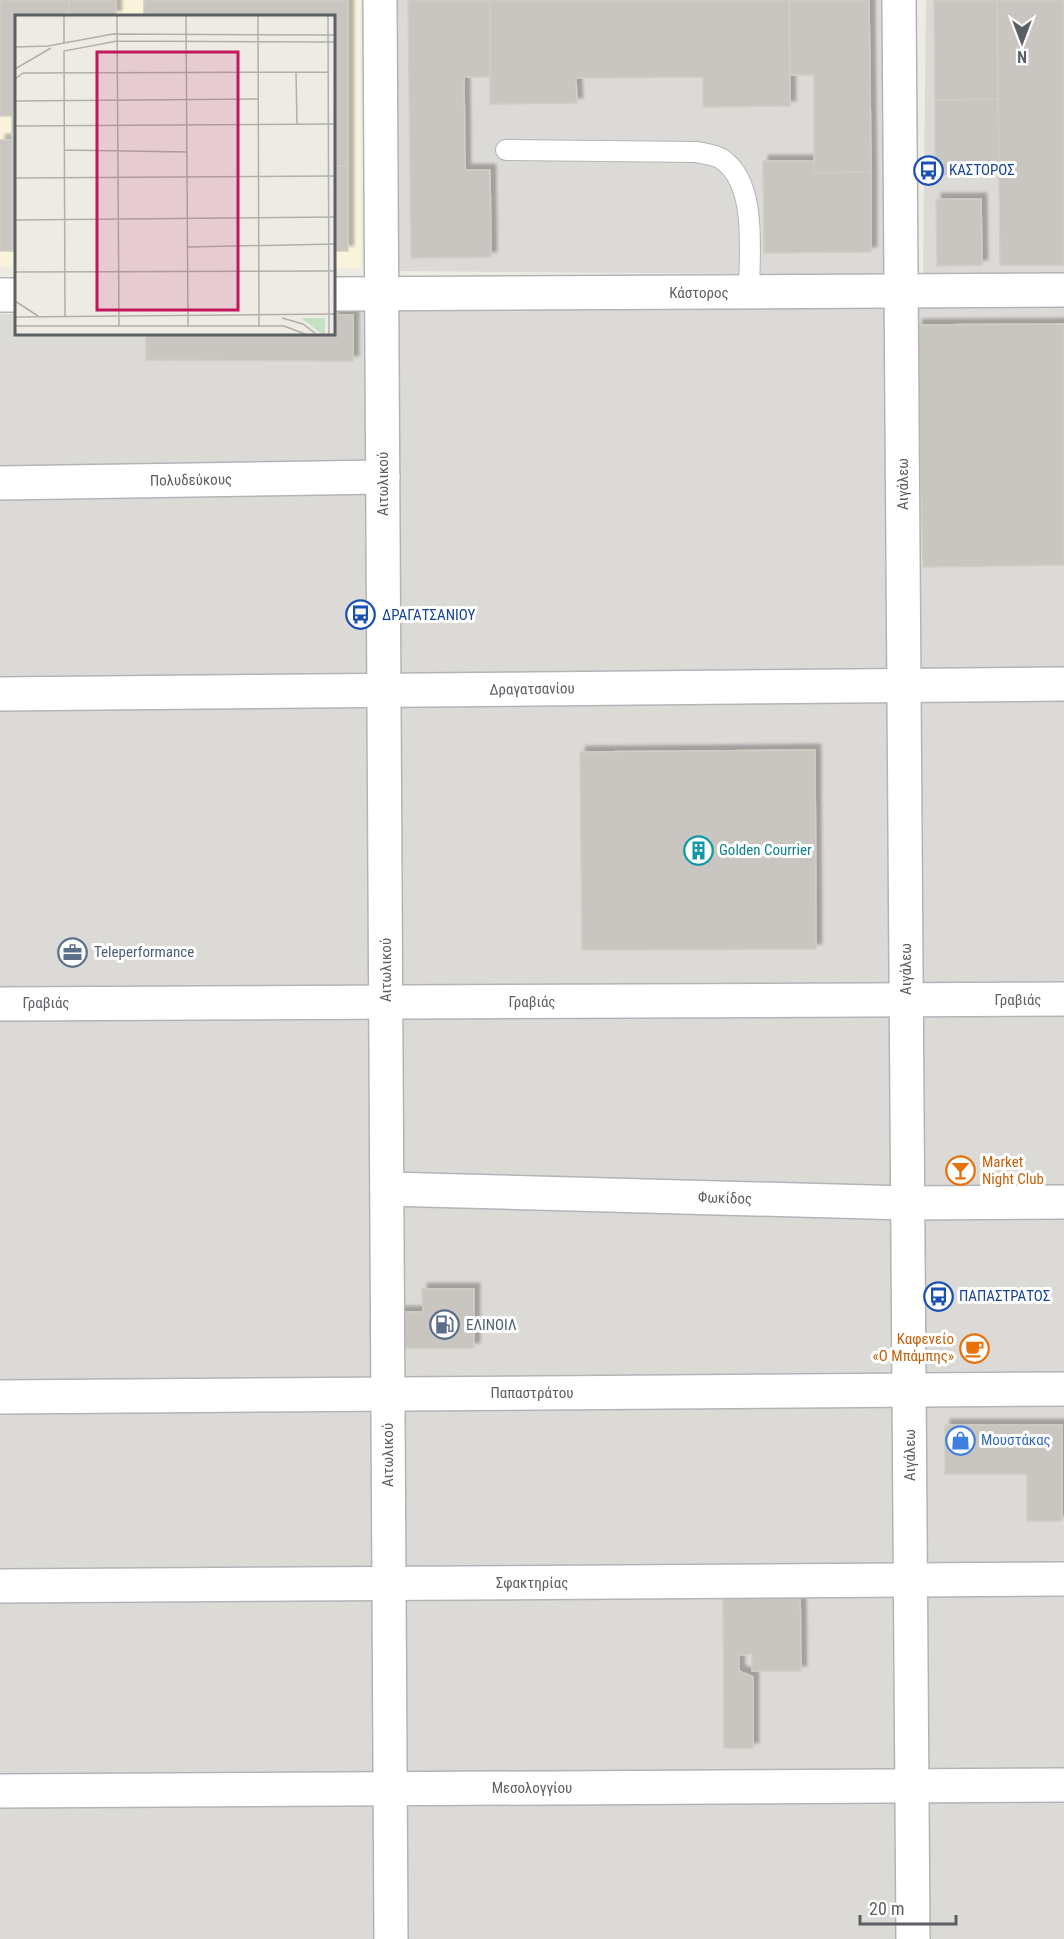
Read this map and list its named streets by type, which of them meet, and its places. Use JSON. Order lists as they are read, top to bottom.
{
  "streets": {
    "street": [
      "Κάστορος",
      "Πολυδεύκους",
      "Αιτωλικού",
      "Αιγάλεω",
      "Δραγατσανίου",
      "Γραβιάς",
      "Φωκίδος",
      "Παπαστράτου",
      "Σφακτηρίας",
      "Μεσολογγίου"
    ]
  },
  "crossings": [
    ["Κάστορος", "Αιτωλικού"],
    ["Κάστορος", "Αιγάλεω"],
    ["Πολυδεύκους", "Αιτωλικού"],
    ["Αιτωλικού", "Δραγατσανίου"],
    ["Αιτωλικού", "Γραβιάς"],
    ["Αιτωλικού", "Φωκίδος"],
    ["Αιτωλικού", "Παπαστράτου"],
    ["Αιτωλικού", "Σφακτηρίας"],
    ["Αιτωλικού", "Μεσολογγίου"],
    ["Αιγάλεω", "Δραγατσανίου"],
    ["Αιγάλεω", "Γραβιάς"],
    ["Αιγάλεω", "Φωκίδος"],
    ["Αιγάλεω", "Παπαστράτου"],
    ["Αιγάλεω", "Σφακτηρίας"],
    ["Αιγάλεω", "Μεσολογγίου"]
  ],
  "places": {
    "bus stop": ["ΚΑΣΤΟΡΟΣ", "ΔΡΑΓΑΤΣΑΝΙΟΥ", "ΠΑΠΑΣΤΡΑΤΟΣ"],
    "building": ["Golden Courrier"],
    "office": ["Teleperformance"],
    "bar": ["Market Night Club"],
    "fuel station": ["ΕΛΙΝΟΙΛ"],
    "cafe": ["Καφενείο «Ο Μπάμπης»"],
    "shop": ["Μουστάκας"]
  },
  "scale_bar": "20 m",
  "north": "bottom"
}
